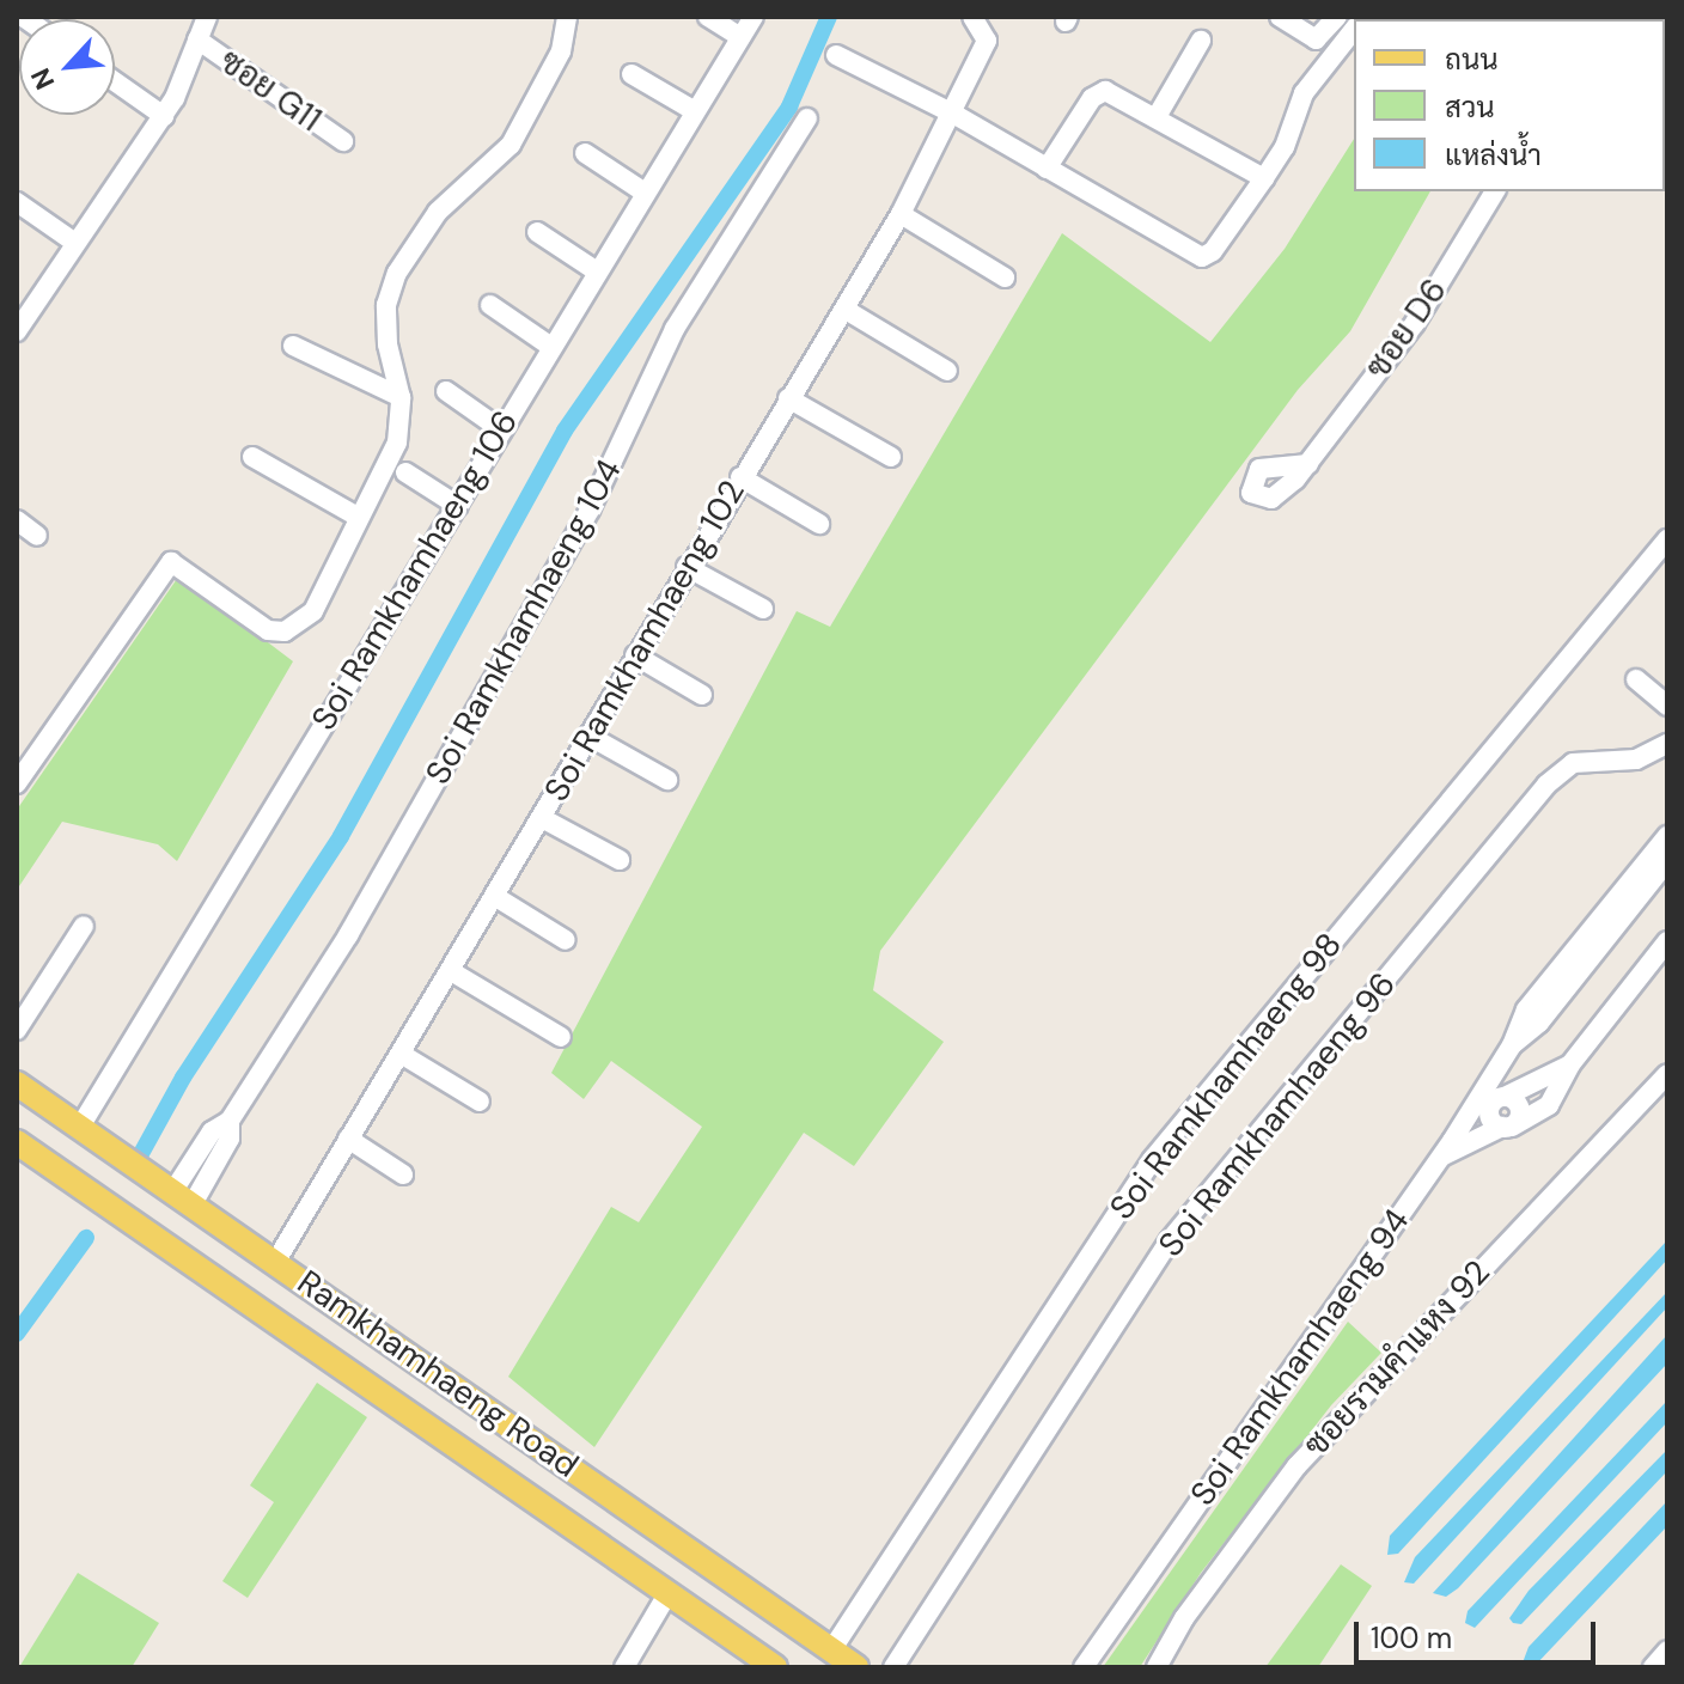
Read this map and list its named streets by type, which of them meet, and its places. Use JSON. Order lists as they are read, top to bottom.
{
  "streets": {
    "main road": ["Ramkhamhaeng Road"],
    "street": [
      "ซอย G11",
      "ซอย D6",
      "Soi Ramkhamhaeng 106",
      "Soi Ramkhamhaeng 104",
      "Soi Ramkhamhaeng 102",
      "Soi Ramkhamhaeng 98",
      "Soi Ramkhamhaeng 96",
      "Soi Ramkhamhaeng 94",
      "ซอยรามคําแหง 92"
    ]
  },
  "crossings": [
    ["Soi Ramkhamhaeng 106", "Ramkhamhaeng Road"],
    ["Soi Ramkhamhaeng 104", "Ramkhamhaeng Road"],
    ["Soi Ramkhamhaeng 102", "Ramkhamhaeng Road"],
    ["Soi Ramkhamhaeng 98", "Ramkhamhaeng Road"]
  ],
  "legend": ["ถนน", "สวน", "แหล่งน้ำ"],
  "scale_bar": "100 m",
  "north": "bottom left"
}
